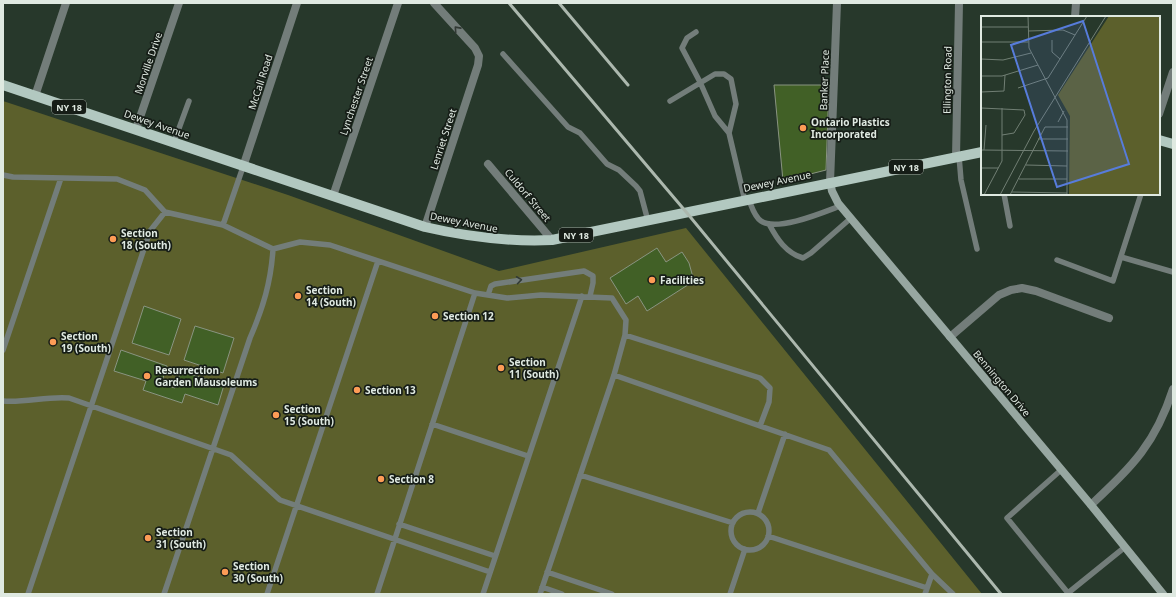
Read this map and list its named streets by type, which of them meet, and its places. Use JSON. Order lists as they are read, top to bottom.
{
  "streets": {
    "main road": ["NY 18", "Dewey Avenue"],
    "street": [
      "Morville Drive",
      "Banker Place",
      "Ellington Road",
      "McCall Road",
      "Lynchester Street",
      "Lenriet Street",
      "Culdorf Street",
      "Bennington Drive"
    ]
  },
  "crossings": [
    ["Morville Drive", "Dewey Avenue"],
    ["Banker Place", "Dewey Avenue"],
    ["Banker Place", "Bennington Drive"],
    ["Ellington Road", "Dewey Avenue"],
    ["McCall Road", "Dewey Avenue"],
    ["Lynchester Street", "Dewey Avenue"],
    ["Dewey Avenue", "Lenriet Street"],
    ["Dewey Avenue", "Culdorf Street"],
    ["Dewey Avenue", "Bennington Drive"]
  ],
  "one_way": ["Lenriet Street"],
  "places": [
    "Ontario Plastics Incorporated",
    "Section 18 (South)",
    "Facilities",
    "Section 14 (South)",
    "Section 12",
    "Section 19 (South)",
    "Section 11 (South)",
    "Resurrection Garden Mausoleums",
    "Section 13",
    "Section 15 (South)",
    "Section 8",
    "Section 31 (South)",
    "Section 30 (South)"
  ]
}
